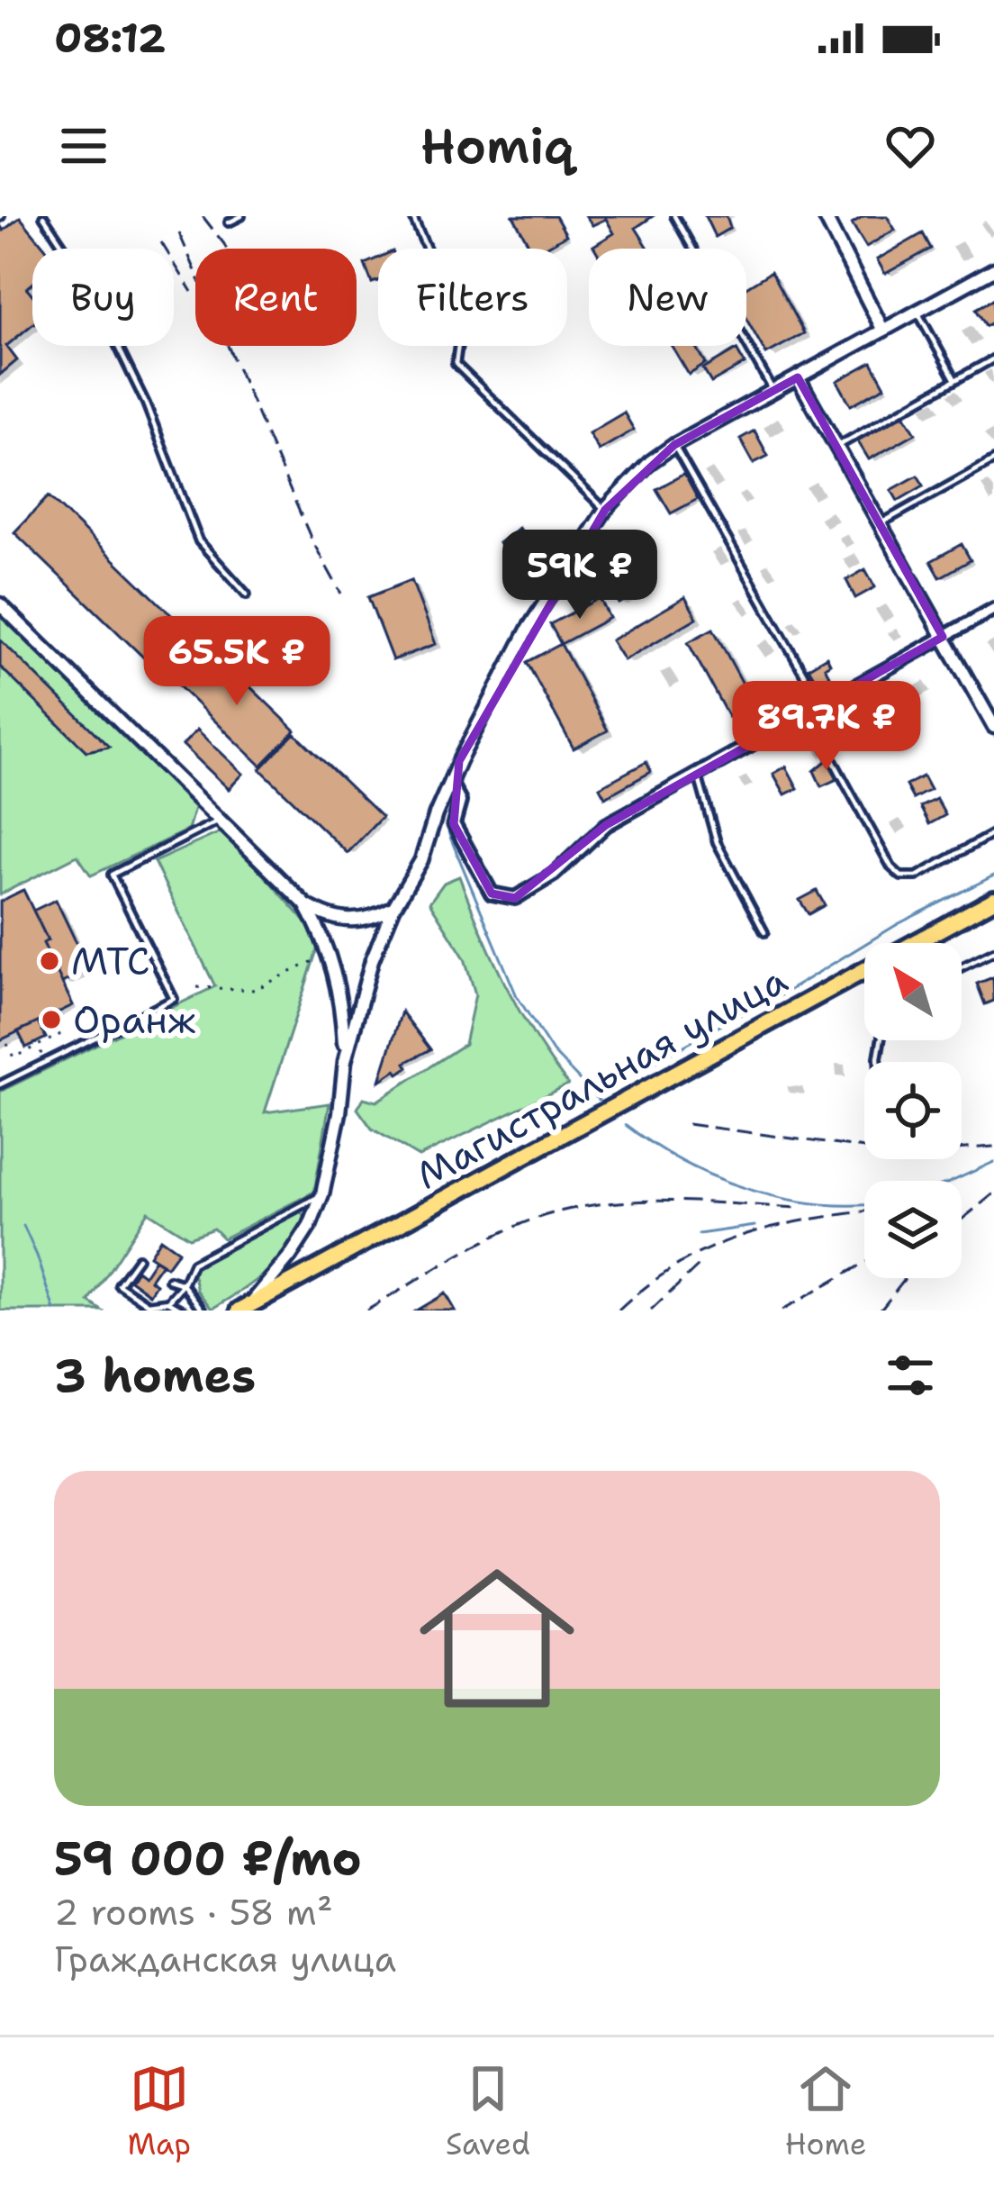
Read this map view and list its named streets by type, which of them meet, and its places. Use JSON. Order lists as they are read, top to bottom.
{
  "streets": {
    "main road": ["Магистральная улица"]
  },
  "places": ["МТС", "Оранж"],
  "north": "top left",
  "page": {
    "status": "08:12",
    "header": "Homiq",
    "chip": [
      "Buy",
      "Rent",
      "Filters",
      "New"
    ],
    "price": ["59K ₽", "65.5K ₽", "89.7K ₽"],
    "heading": "3 homes",
    "list": [
      {
        "name": "59 000 ₽/mo",
        "note": "2 rooms · 58 m² · Гражданская улица"
      }
    ],
    "tabs": ["Map", "Saved", "Home"]
  }
}
